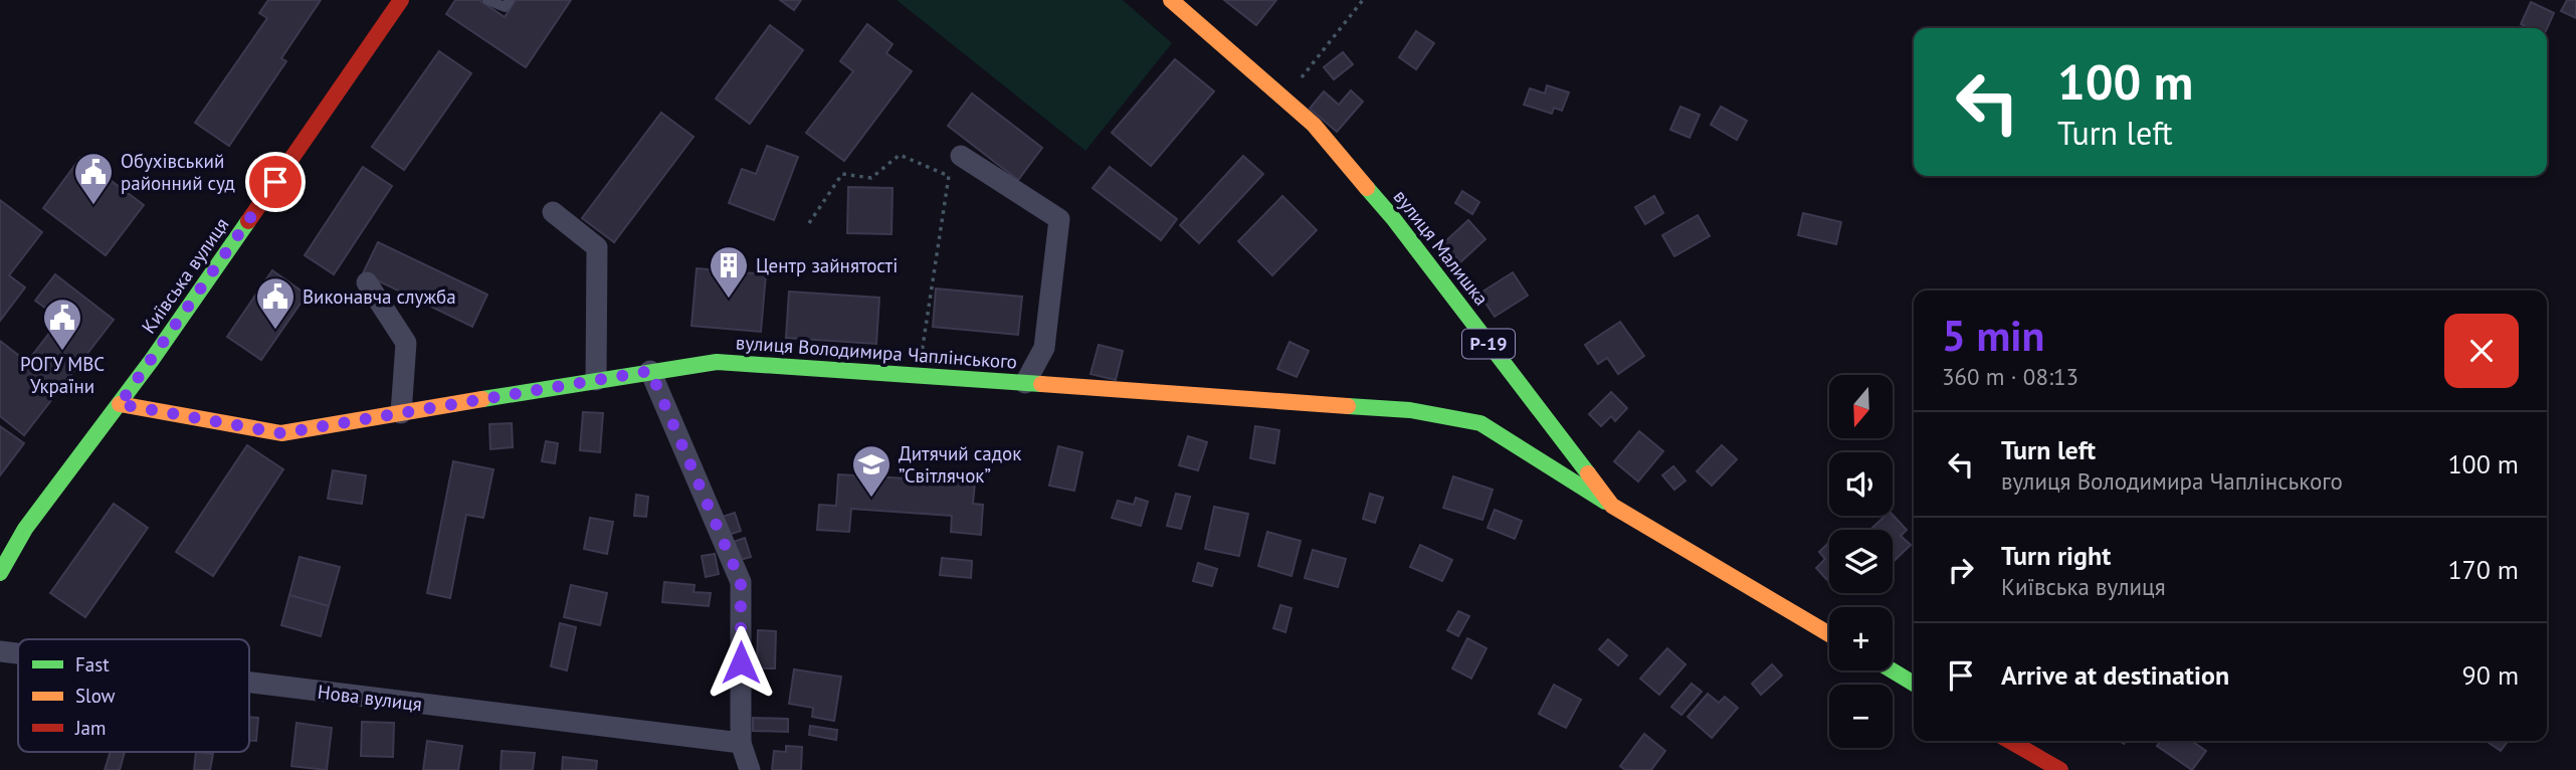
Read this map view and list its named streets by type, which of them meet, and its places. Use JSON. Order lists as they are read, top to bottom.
{
  "streets": {
    "main road": [
      "вулиця Малишка",
      "Київська вулиця",
      "Р-19",
      "вулиця Володимира Чаплінського"
    ],
    "street": ["Нова вулиця"]
  },
  "crossings": [
    ["вулиця Малишка", "вулиця Володимира Чаплінського"],
    ["Київська вулиця", "вулиця Володимира Чаплінського"]
  ],
  "places": {
    "public building": ["Обухівський районний суд", "Виконавча служба", "РОГУ МВС України"],
    "building": ["Центр зайнятості"],
    "school or university": ["Дитячий садок ”Світлячок”"]
  },
  "legend": ["Fast", "Slow", "Jam"],
  "north": "bottom",
  "page": {
    "turn": ["100 m", "Turn left"],
    "heading": ["5 min", "360 m · 08:13"],
    "map_buttons": ["+", "−"],
    "list": [
      {
        "name": "Turn left",
        "note": "вулиця Володимира Чаплінського",
        "value": "100 m"
      },
      {
        "name": "Turn right",
        "note": "Київська вулиця",
        "value": "170 m"
      },
      {
        "name": "Arrive at destination",
        "value": "90 m"
      }
    ]
  }
}
